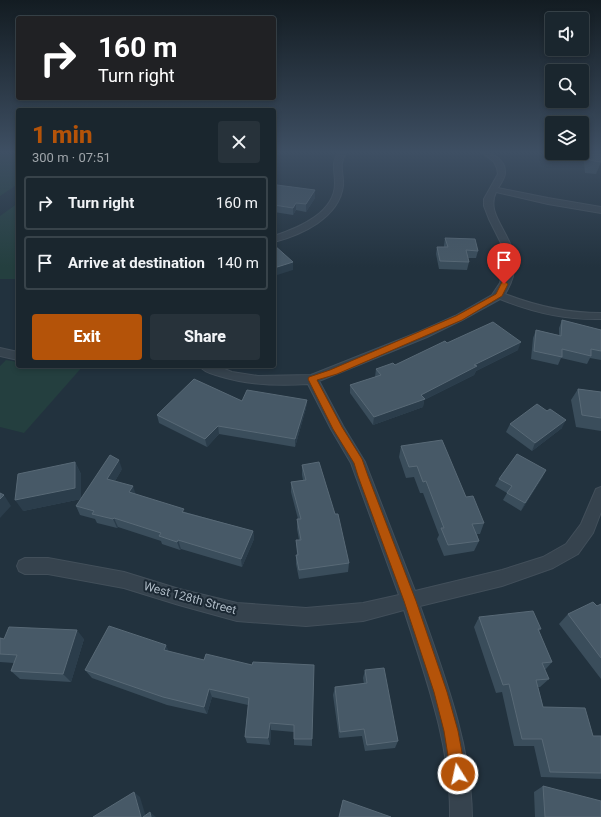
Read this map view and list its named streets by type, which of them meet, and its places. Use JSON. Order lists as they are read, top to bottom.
{
  "streets": {
    "street": ["West 128th Street"]
  },
  "page": {
    "turn": ["160 m", "Turn right"],
    "heading": ["1 min", "300 m · 07:51"],
    "list": [
      {
        "name": "Turn right",
        "value": "160 m"
      },
      {
        "name": "Arrive at destination",
        "value": "140 m"
      }
    ],
    "buttons": ["Exit", "Share"]
  }
}
